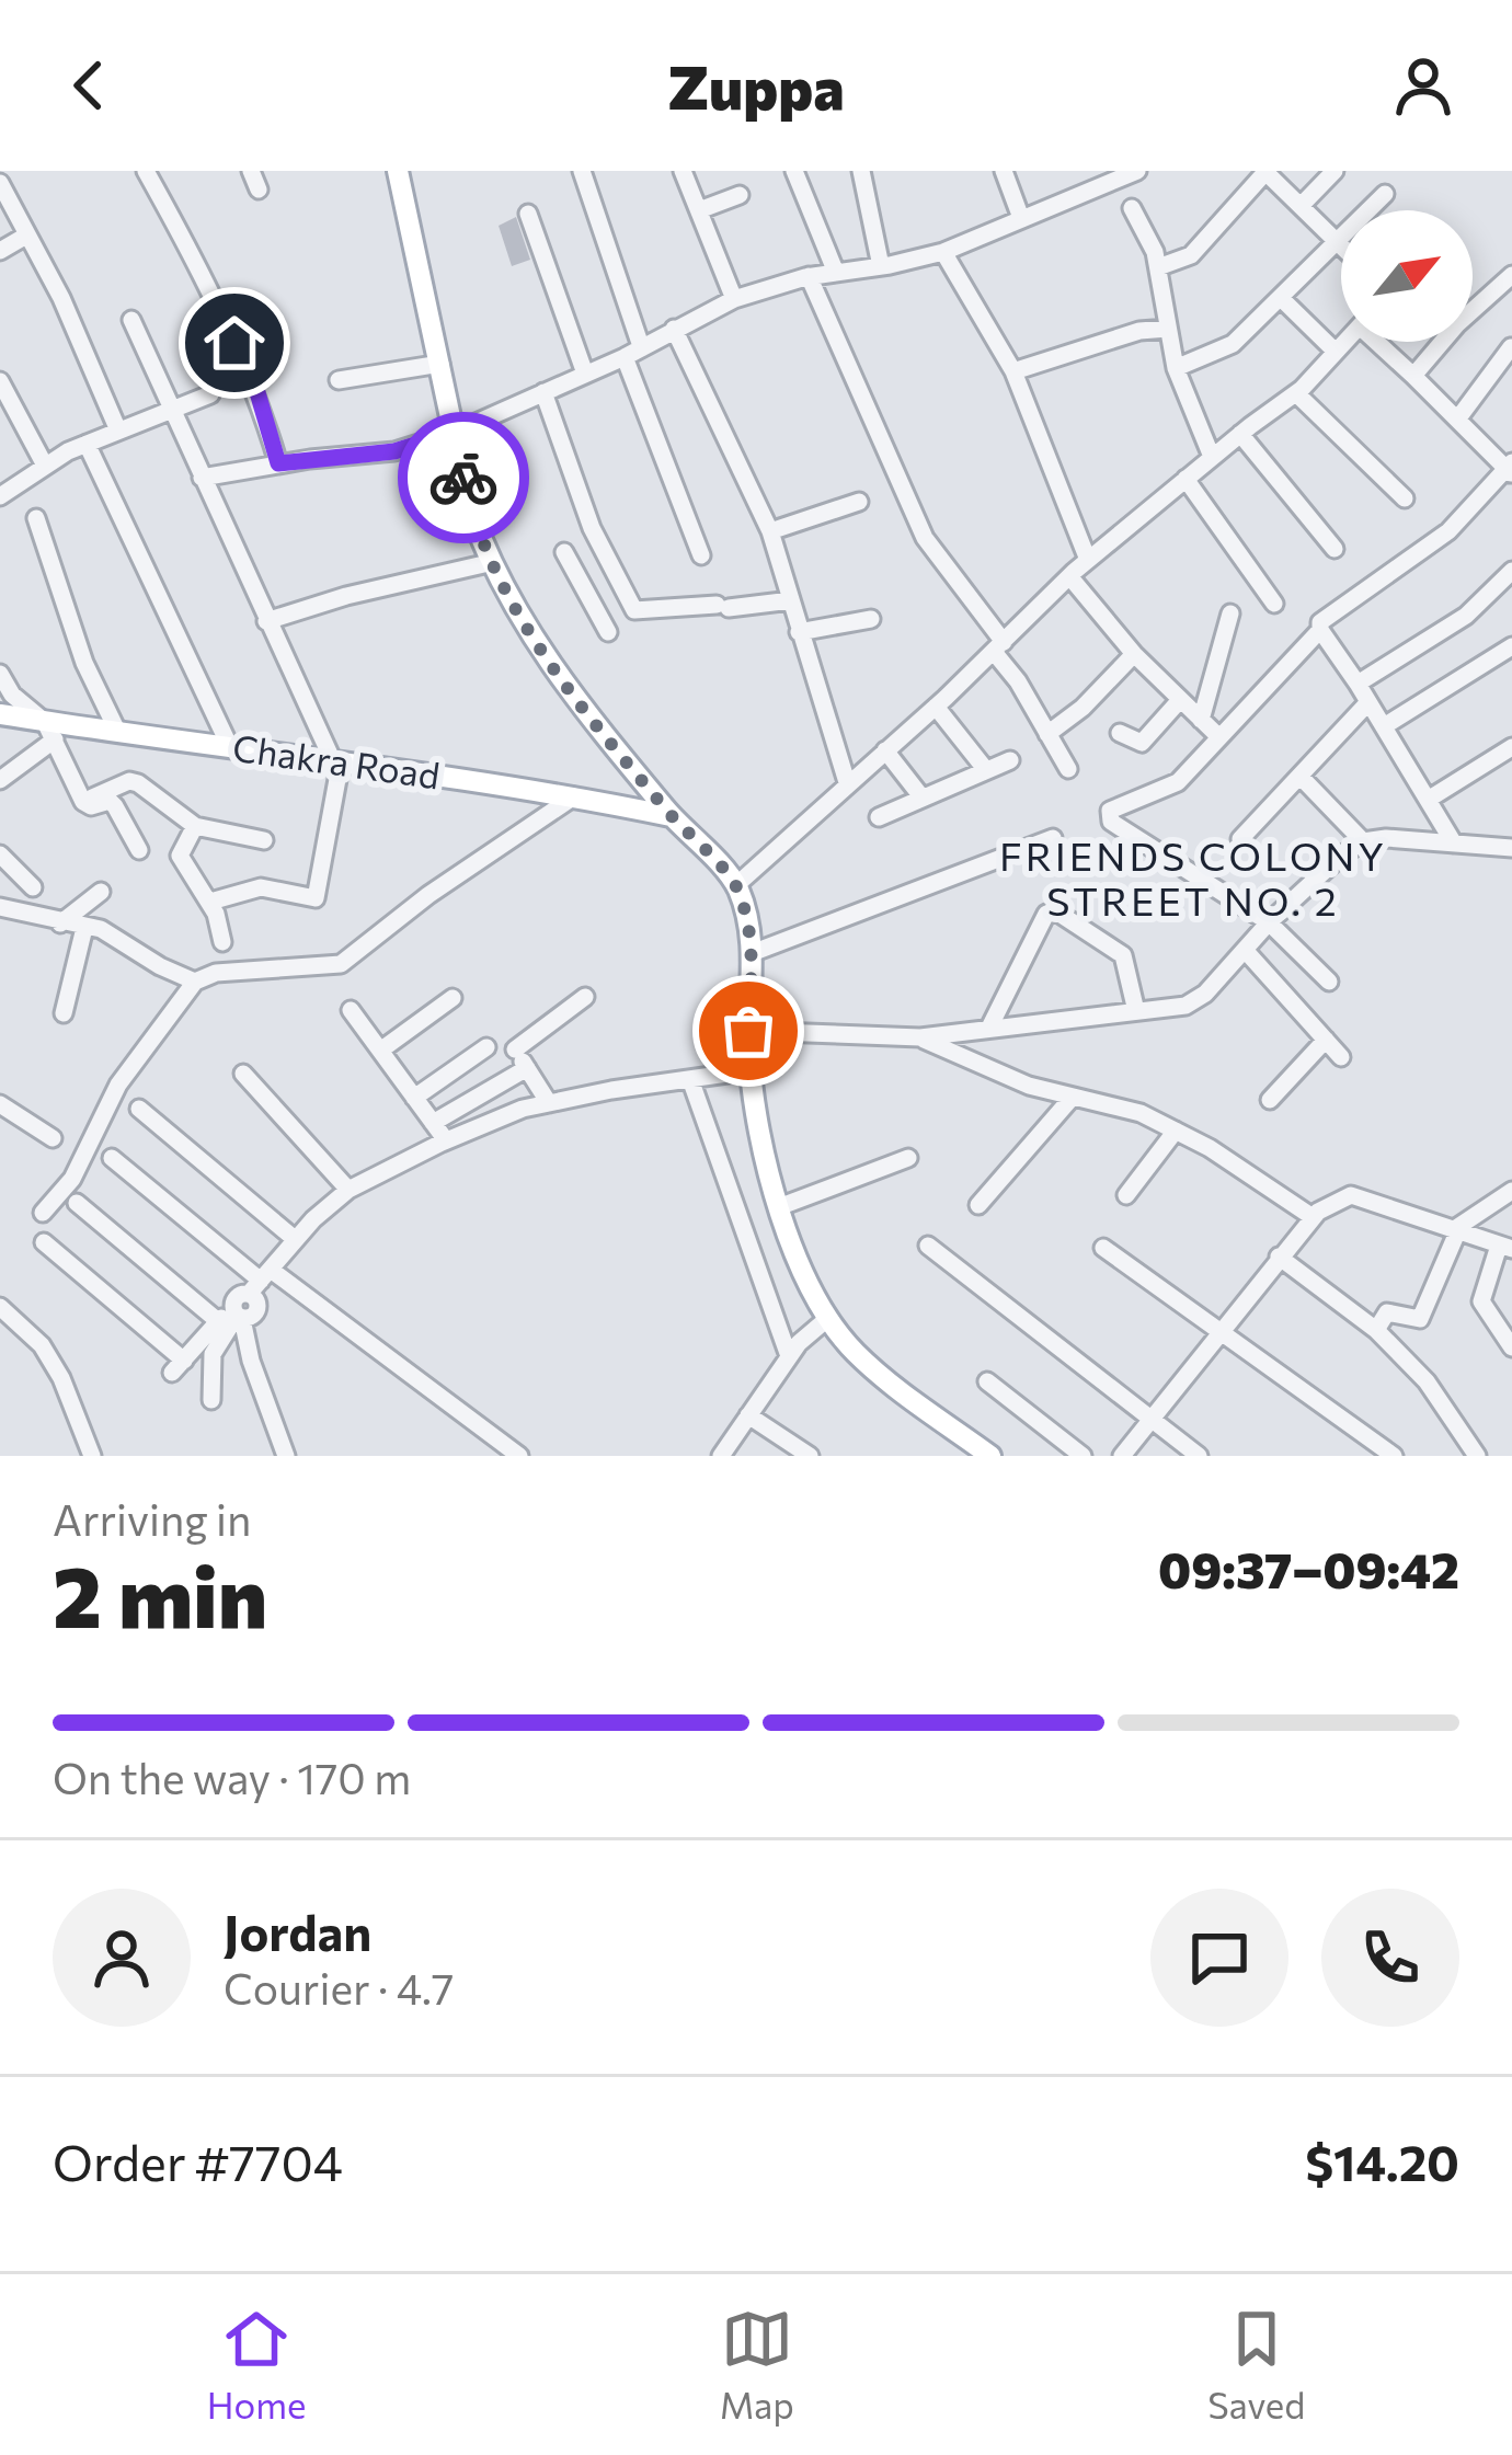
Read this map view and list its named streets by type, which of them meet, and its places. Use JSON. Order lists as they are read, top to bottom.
{
  "streets": {
    "main road": ["Chakra Road"]
  },
  "districts": ["FRIENDS COLONY STREET NO. 2"],
  "north": "top right",
  "page": {
    "header": "Zuppa",
    "heading": ["2 min", "Arriving in", "09:37–09:42"],
    "panel": [
      "Jordan",
      "Courier · 4.7",
      "Order #7704",
      "$14.20"
    ],
    "bar": "On the way · 170 m",
    "tabs": ["Home", "Map", "Saved"]
  }
}
